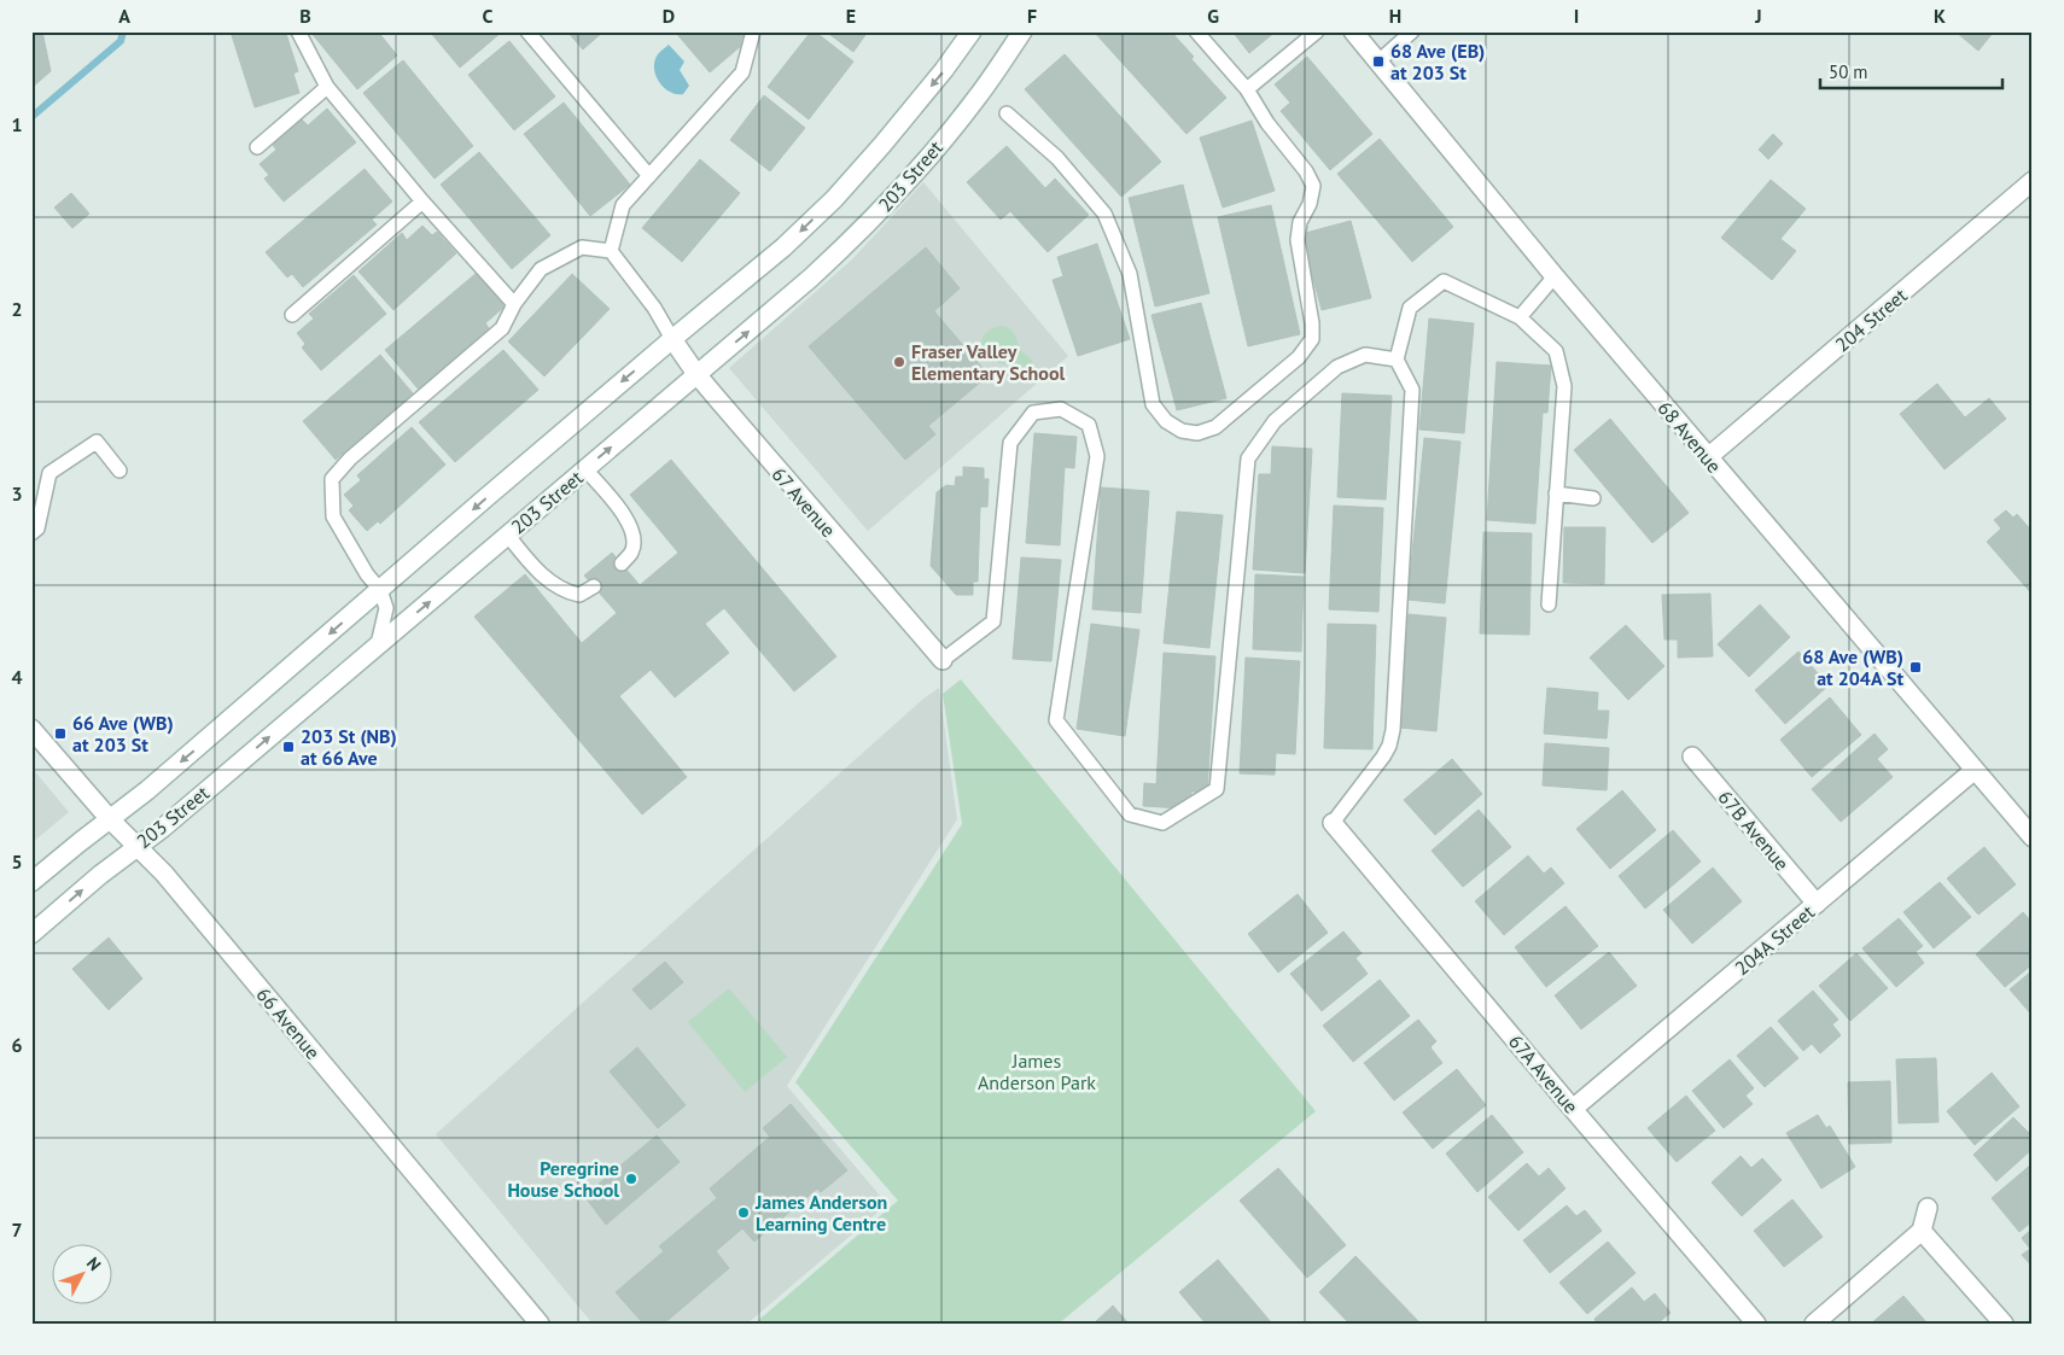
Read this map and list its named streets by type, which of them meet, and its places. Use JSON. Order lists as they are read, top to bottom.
{
  "streets": {
    "street": [
      "203 Street",
      "204 Street",
      "68 Avenue",
      "67 Avenue",
      "67B Avenue",
      "204A Street",
      "66 Avenue",
      "67A Avenue"
    ]
  },
  "crossings": [
    ["203 Street", "67 Avenue"],
    ["203 Street", "66 Avenue"],
    ["204 Street", "68 Avenue"],
    ["68 Avenue", "204A Street"],
    ["67B Avenue", "204A Street"],
    ["204A Street", "67A Avenue"]
  ],
  "parks": ["James Anderson Park"],
  "places": {
    "transit": [
      "68 Ave (EB) at 203 St",
      "68 Ave (WB) at 204A St",
      "66 Ave (WB) at 203 St",
      "203 St (NB) at 66 Ave"
    ],
    "other": ["Fraser Valley Elementary School", "Peregrine House School", "James Anderson Learning Centre"]
  },
  "scale_bar": "50 m",
  "north": "top right",
  "grid": {
    "columns": [
      "A",
      "B",
      "C",
      "D",
      "E",
      "F",
      "G",
      "H",
      "I",
      "J",
      "K"
    ],
    "rows": [
      "1",
      "2",
      "3",
      "4",
      "5",
      "6",
      "7"
    ]
  }
}
